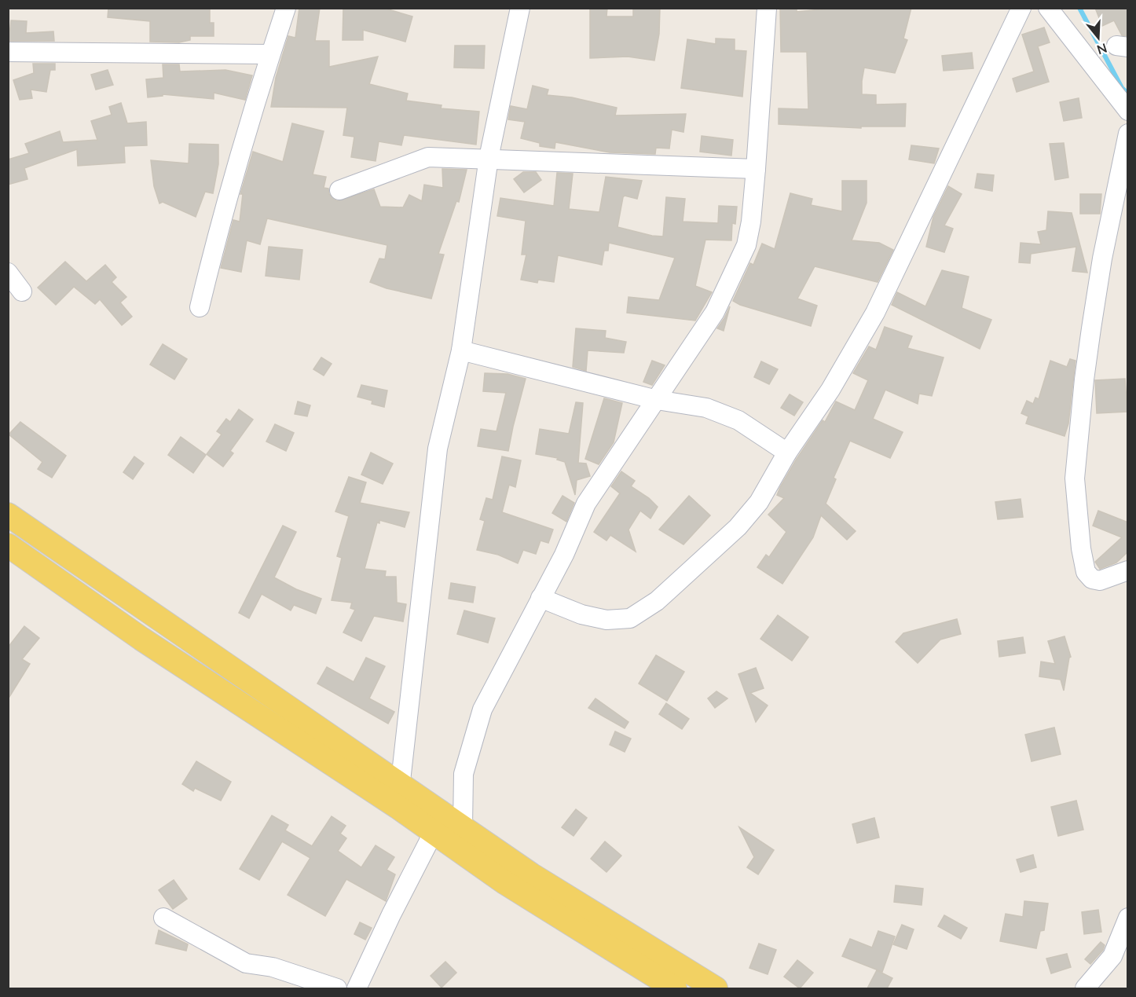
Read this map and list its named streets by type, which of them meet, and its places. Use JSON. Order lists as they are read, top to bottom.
{
  "north": "bottom"
}
